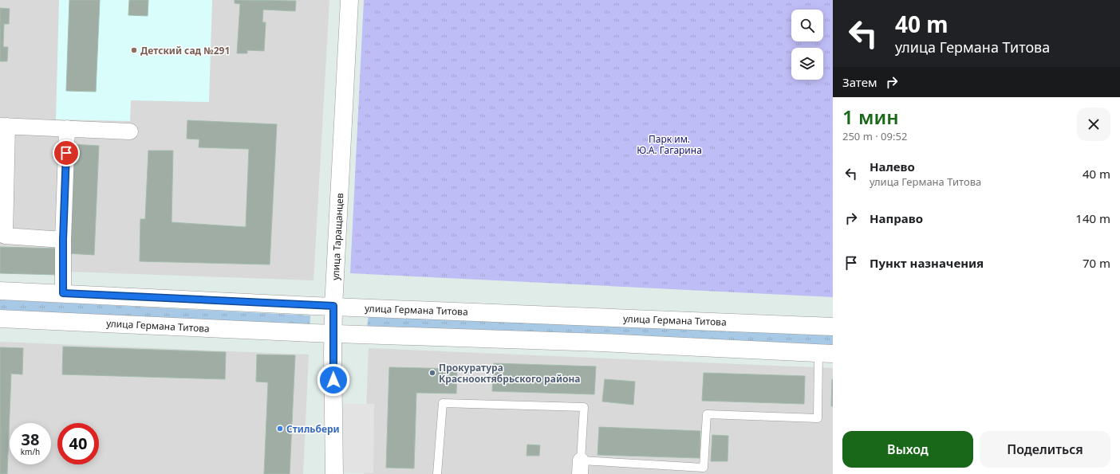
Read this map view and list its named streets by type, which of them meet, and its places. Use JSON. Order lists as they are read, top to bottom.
{
  "streets": {
    "street": ["улица Таращанцев", "улица Германа Титова"]
  },
  "crossings": [
    ["улица Таращанцев", "улица Германа Титова"]
  ],
  "parks": ["Парк им. Ю.А. Гагарина"],
  "places": ["Детский сад №291", "Прокуратура Краснооктябрьского района", "Стильбери"],
  "page": {
    "turn": ["40 m", "улица Германа Титова"],
    "then": "Затем",
    "heading": ["1 мин", "250 m · 09:52"],
    "list": [
      {
        "name": "Налево",
        "note": "улица Германа Титова",
        "value": "40 m"
      },
      {
        "name": "Направо",
        "value": "140 m"
      },
      {
        "name": "Пункт назначения",
        "value": "70 m"
      }
    ],
    "speed": "38 km/h",
    "limit": "40",
    "buttons": ["Выход", "Поделиться"]
  }
}
